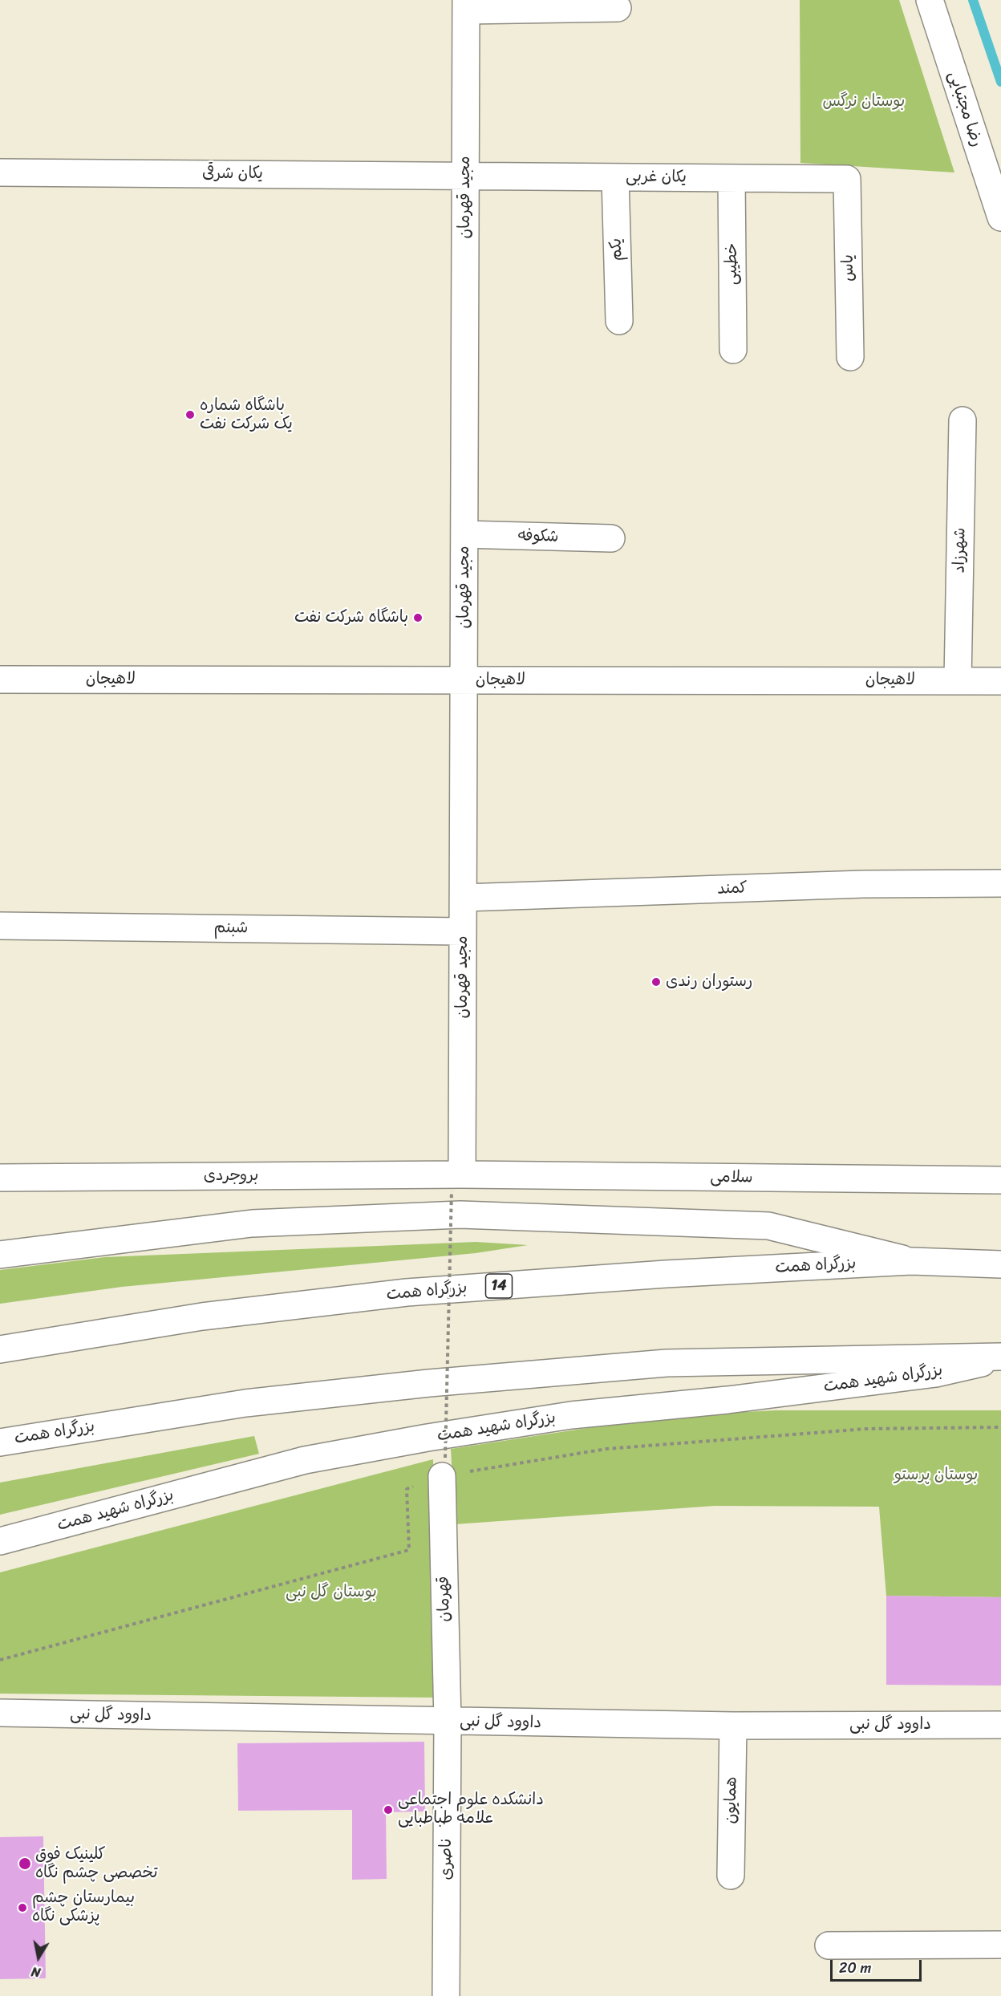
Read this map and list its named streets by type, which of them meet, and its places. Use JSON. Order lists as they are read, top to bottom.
{
  "streets": {
    "main road": [
      "رضا مجتبایی",
      "یکان شرقی",
      "یکان غربی",
      "مجید قهرمان",
      "یکم",
      "خطیبی",
      "یاس",
      "شکوفه",
      "شهرزاد",
      "لاهیجان",
      "کمند",
      "شبنم",
      "بروجردی",
      "سلامی",
      "بزرگراه همت",
      "14",
      "بزرگراه شهید همت",
      "قهرمان",
      "داوود گل نبی",
      "همایون",
      "ناصری"
    ]
  },
  "crossings": [
    ["یکان شرقی", "یکان غربی"],
    ["یکان شرقی", "مجید قهرمان"],
    ["یکان غربی", "مجید قهرمان"],
    ["یکان غربی", "یکم"],
    ["یکان غربی", "خطیبی"],
    ["یکان غربی", "یاس"],
    ["مجید قهرمان", "شکوفه"],
    ["مجید قهرمان", "لاهیجان"],
    ["مجید قهرمان", "کمند"],
    ["مجید قهرمان", "شبنم"],
    ["مجید قهرمان", "بروجردی"],
    ["مجید قهرمان", "سلامی"],
    ["شهرزاد", "لاهیجان"],
    ["بروجردی", "سلامی"],
    ["بزرگراه همت", "بزرگراه شهید همت"],
    ["قهرمان", "داوود گل نبی"],
    ["قهرمان", "ناصری"],
    ["داوود گل نبی", "همایون"],
    ["داوود گل نبی", "ناصری"]
  ],
  "parks": ["بوستان نرگس", "بوستان پرستو", "بوستان گل نبی"],
  "places": [
    "باشگاه شماره یک شرکت نفت",
    "باشگاه شرکت نفت",
    "رستوران رندی",
    "دانشکده علوم اجتماعی علامه طباطبایی",
    "کلینیک فوق تخصصی چشم نگاه",
    "بیمارستان چشم پزشکی نگاه"
  ],
  "scale_bar": "20 m",
  "north": "bottom"
}
